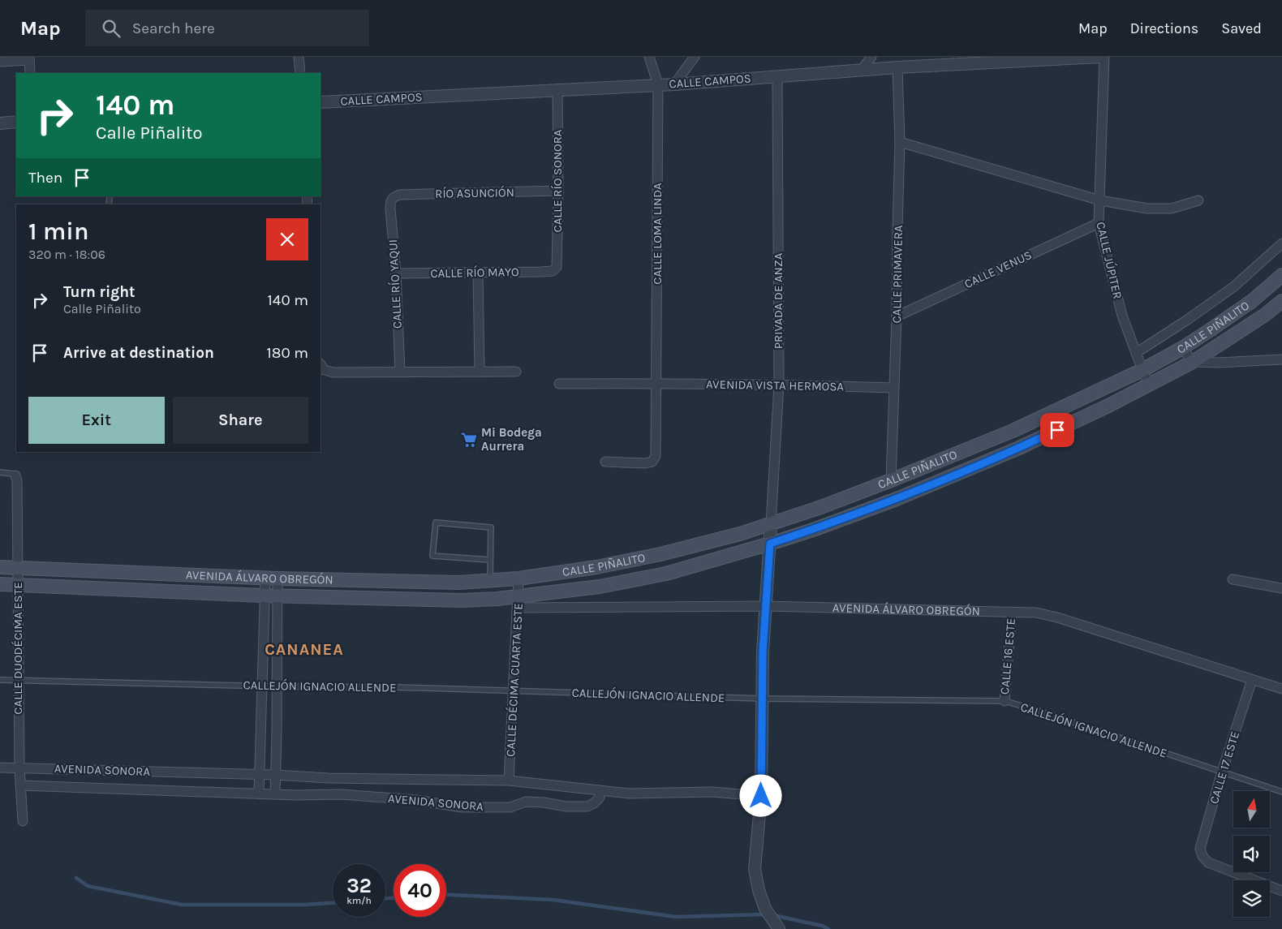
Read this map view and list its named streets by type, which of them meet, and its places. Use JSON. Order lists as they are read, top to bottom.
{
  "streets": {
    "main road": ["CALLE PIÑALITO", "AVENIDA ÁLVARO OBREGÓN"],
    "street": [
      "CALLE CAMPOS",
      "CALLE RÍO SONORA",
      "RÍO ASUNCIÓN",
      "CALLE LOMA LINDA",
      "CALLE JÚPITER",
      "CALLE VENUS",
      "CALLE RÍO MAYO",
      "CALLE PRIMAVERA",
      "CALLE RÍO YAQUI",
      "PRIVADA DE ANZA",
      "AVENIDA VISTA HERMOSA",
      "CALLE DUODÉCIMA ESTE",
      "CALLE 16 ESTE",
      "CALLE DÉCIMA CUARTA ESTE",
      "CALLE 17 ESTE",
      "AVENIDA SONORA"
    ],
    "lane": ["CALLEJÓN IGNACIO ALLENDE"]
  },
  "crossings": [
    ["CALLE CAMPOS", "CALLE RÍO SONORA"],
    ["CALLE CAMPOS", "CALLE LOMA LINDA"],
    ["CALLE CAMPOS", "CALLE PRIMAVERA"],
    ["CALLE CAMPOS", "PRIVADA DE ANZA"],
    ["CALLE RÍO SONORA", "RÍO ASUNCIÓN"],
    ["CALLE RÍO SONORA", "CALLE RÍO MAYO"],
    ["RÍO ASUNCIÓN", "CALLE RÍO YAQUI"],
    ["CALLE LOMA LINDA", "AVENIDA VISTA HERMOSA"],
    ["CALLE JÚPITER", "CALLE VENUS"],
    ["CALLE JÚPITER", "CALLE PIÑALITO"],
    ["CALLE VENUS", "CALLE PRIMAVERA"],
    ["CALLE RÍO MAYO", "CALLE RÍO YAQUI"],
    ["CALLE PRIMAVERA", "CALLE PIÑALITO"],
    ["CALLE PRIMAVERA", "AVENIDA VISTA HERMOSA"],
    ["PRIVADA DE ANZA", "CALLE PIÑALITO"],
    ["PRIVADA DE ANZA", "AVENIDA VISTA HERMOSA"],
    ["CALLE PIÑALITO", "AVENIDA ÁLVARO OBREGÓN"],
    ["CALLE PIÑALITO", "CALLE DÉCIMA CUARTA ESTE"],
    ["AVENIDA ÁLVARO OBREGÓN", "CALLE DUODÉCIMA ESTE"],
    ["AVENIDA ÁLVARO OBREGÓN", "CALLE 16 ESTE"],
    ["AVENIDA ÁLVARO OBREGÓN", "CALLE DÉCIMA CUARTA ESTE"],
    ["AVENIDA ÁLVARO OBREGÓN", "CALLE 17 ESTE"],
    ["CALLE DUODÉCIMA ESTE", "CALLEJÓN IGNACIO ALLENDE"],
    ["CALLE DUODÉCIMA ESTE", "AVENIDA SONORA"],
    ["CALLE 16 ESTE", "CALLEJÓN IGNACIO ALLENDE"],
    ["CALLE DÉCIMA CUARTA ESTE", "CALLEJÓN IGNACIO ALLENDE"],
    ["CALLE DÉCIMA CUARTA ESTE", "AVENIDA SONORA"],
    ["CALLEJÓN IGNACIO ALLENDE", "CALLE 17 ESTE"]
  ],
  "districts": ["CANANEA"],
  "places": {
    "supermarket": ["Mi Bodega Aurrera"]
  },
  "north": "top",
  "page": {
    "header": "Map",
    "search": "Search here",
    "nav": ["Map", "Directions", "Saved"],
    "turn": ["140 m", "Calle Piñalito"],
    "then": "Then",
    "heading": ["1 min", "320 m · 18:06"],
    "list": [
      {
        "name": "Turn right",
        "note": "Calle Piñalito",
        "value": "140 m"
      },
      {
        "name": "Arrive at destination",
        "value": "180 m"
      }
    ],
    "buttons": ["Exit", "Share"],
    "speed": "32 km/h",
    "limit": "40"
  }
}
